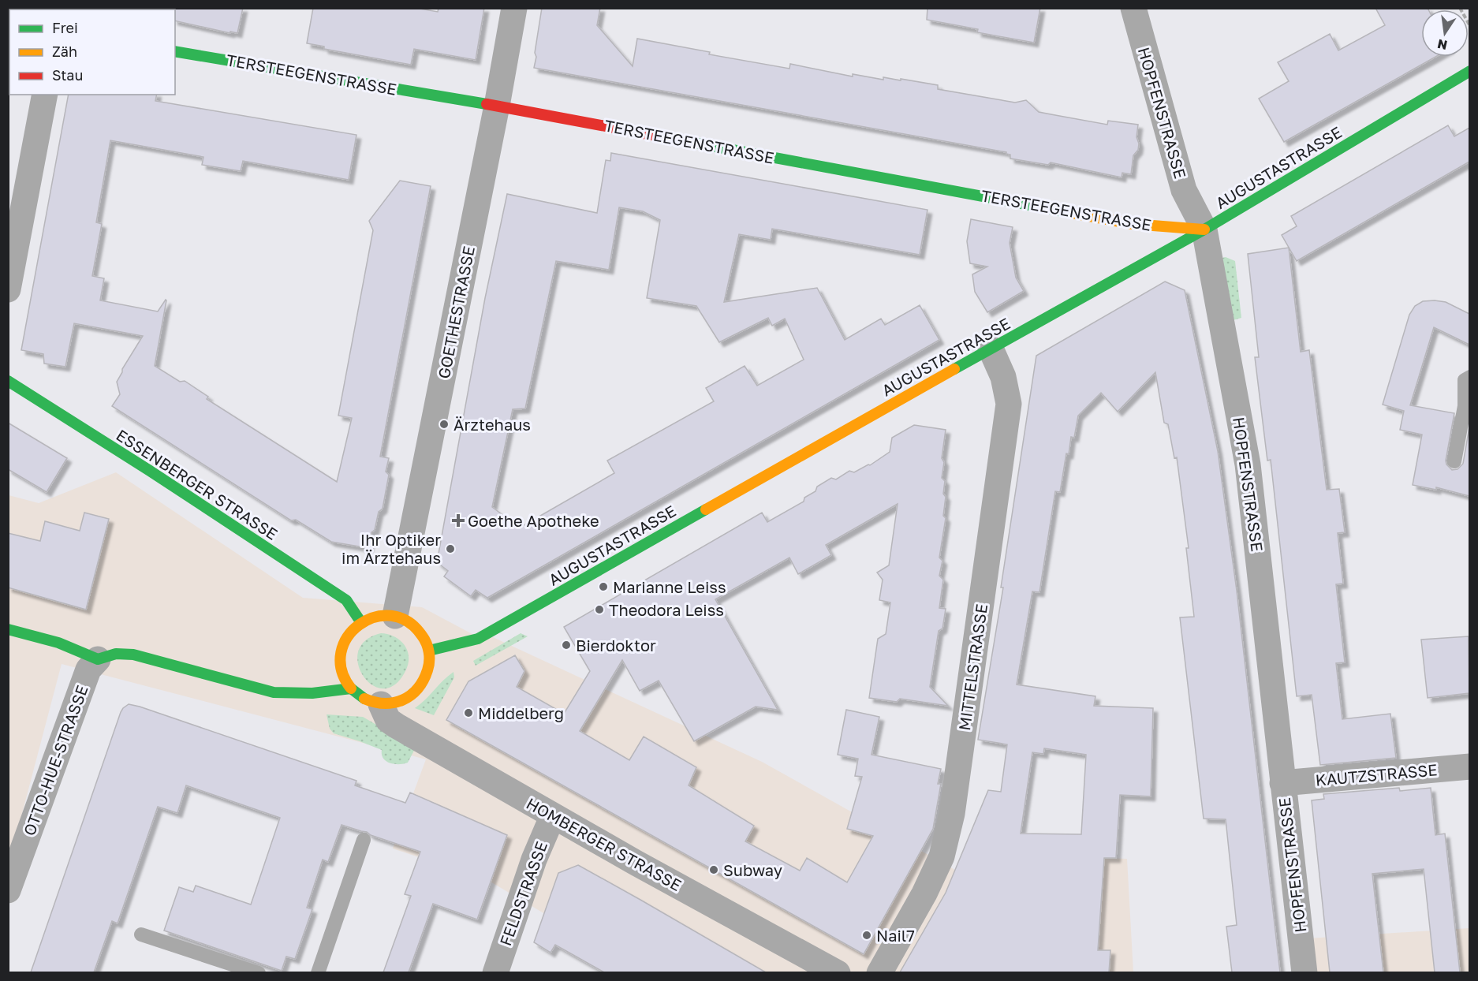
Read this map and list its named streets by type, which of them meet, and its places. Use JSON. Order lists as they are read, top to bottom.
{
  "streets": {
    "street": [
      "TERSTEEGENSTRASSE",
      "HOPFENSTRASSE",
      "AUGUSTASTRASSE",
      "GOETHESTRASSE",
      "ESSENBERGER STRASSE",
      "MITTELSTRASSE",
      "OTTO-HUE-STRASSE",
      "KAUTZSTRASSE",
      "HOMBERGER STRASSE",
      "FELDSTRASSE"
    ]
  },
  "crossings": [
    ["TERSTEEGENSTRASSE", "HOPFENSTRASSE"],
    ["TERSTEEGENSTRASSE", "AUGUSTASTRASSE"],
    ["TERSTEEGENSTRASSE", "GOETHESTRASSE"],
    ["HOPFENSTRASSE", "AUGUSTASTRASSE"],
    ["HOPFENSTRASSE", "KAUTZSTRASSE"],
    ["AUGUSTASTRASSE", "GOETHESTRASSE"],
    ["AUGUSTASTRASSE", "ESSENBERGER STRASSE"],
    ["AUGUSTASTRASSE", "MITTELSTRASSE"],
    ["AUGUSTASTRASSE", "HOMBERGER STRASSE"],
    ["GOETHESTRASSE", "ESSENBERGER STRASSE"],
    ["GOETHESTRASSE", "HOMBERGER STRASSE"],
    ["ESSENBERGER STRASSE", "HOMBERGER STRASSE"],
    ["HOMBERGER STRASSE", "FELDSTRASSE"]
  ],
  "places": {
    "other": [
      "Ärztehaus",
      "Ihr Optiker im Ärztehaus",
      "Marianne Leiss",
      "Theodora Leiss",
      "Bierdoktor",
      "Middelberg",
      "Subway",
      "Nail7"
    ],
    "health": ["Goethe Apotheke"]
  },
  "legend": ["Frei", "Zäh", "Stau"],
  "north": "bottom"
}
